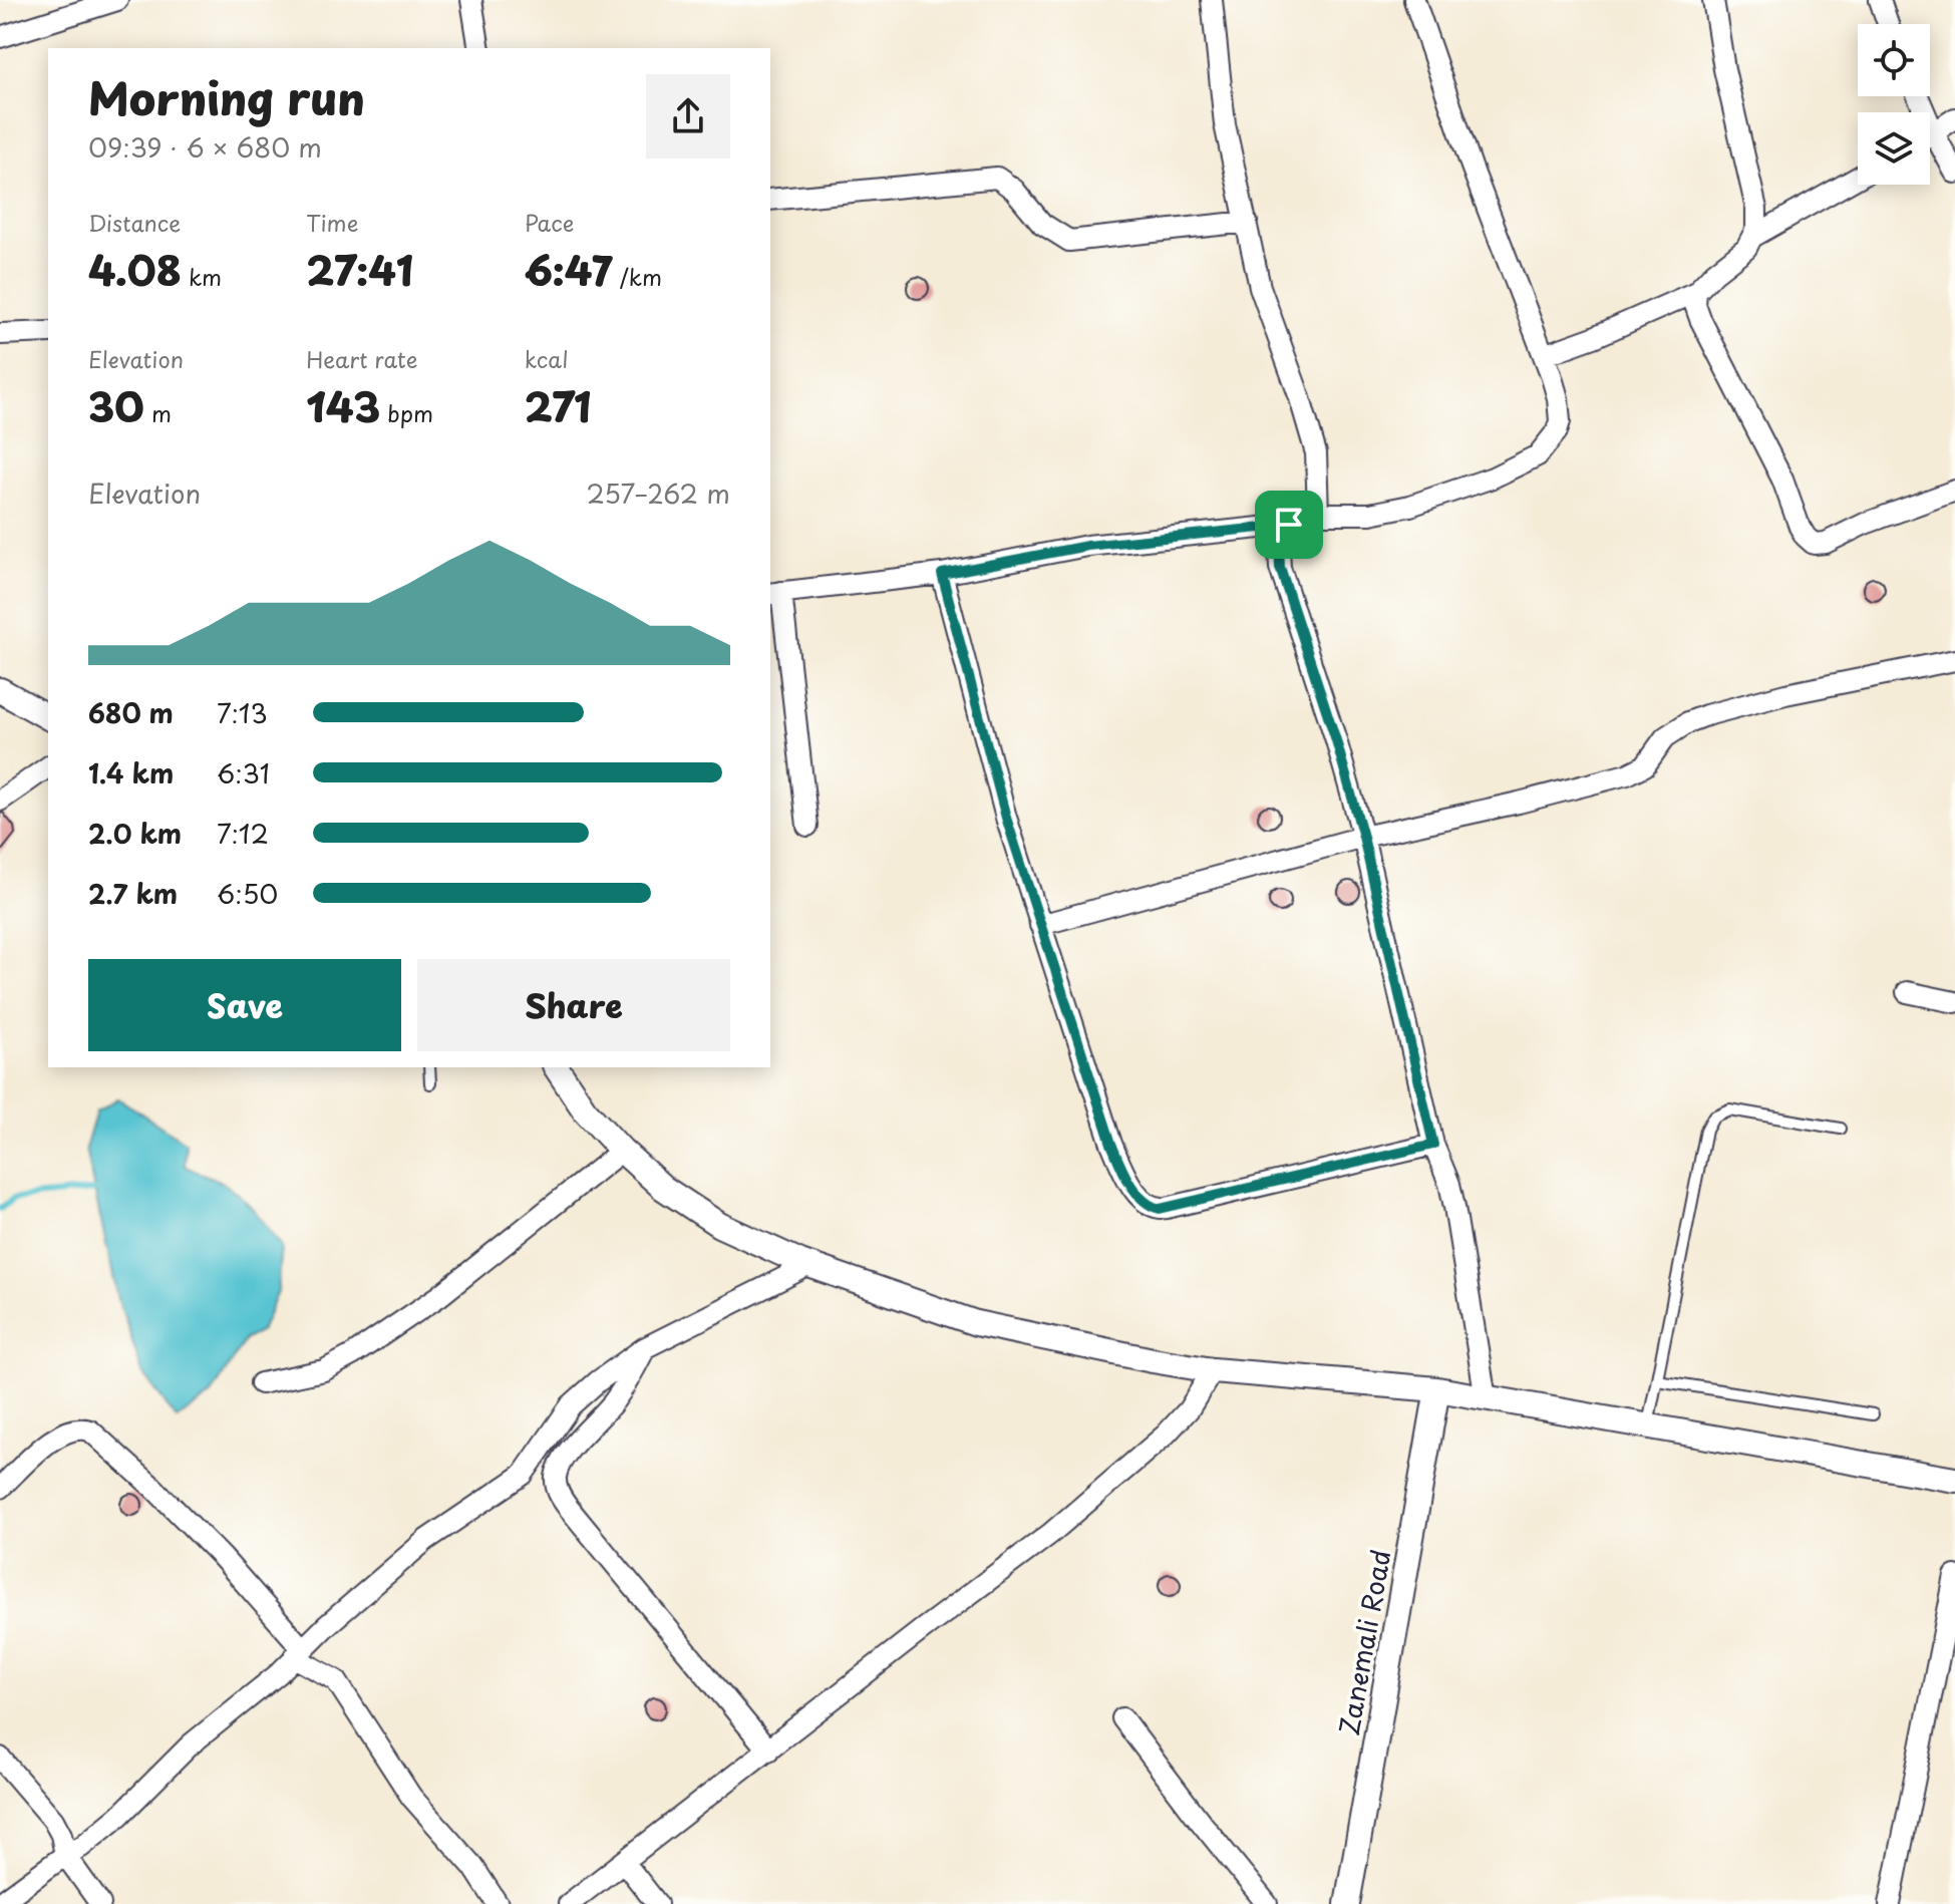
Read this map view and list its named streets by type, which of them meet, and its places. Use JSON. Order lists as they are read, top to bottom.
{
  "streets": {
    "street": ["Zanemali Road"]
  },
  "page": {
    "heading": ["Morning run", "09:39 · 6 × 680 m"],
    "stats": [
      ["Distance", "4.08 km"],
      ["Time", "27:41"],
      ["Pace", "6:47 /km"],
      ["Elevation", "30 m"],
      ["Heart rate", "143 bpm"],
      ["kcal", "271"]
    ],
    "chart": ["Elevation", "257–262 m"],
    "list": [
      {
        "name": "680 m",
        "note": "7:13"
      },
      {
        "name": "1.4 km",
        "note": "6:31"
      },
      {
        "name": "2.0 km",
        "note": "7:12"
      },
      {
        "name": "2.7 km",
        "note": "6:50"
      }
    ],
    "buttons": ["Save", "Share"]
  }
}
